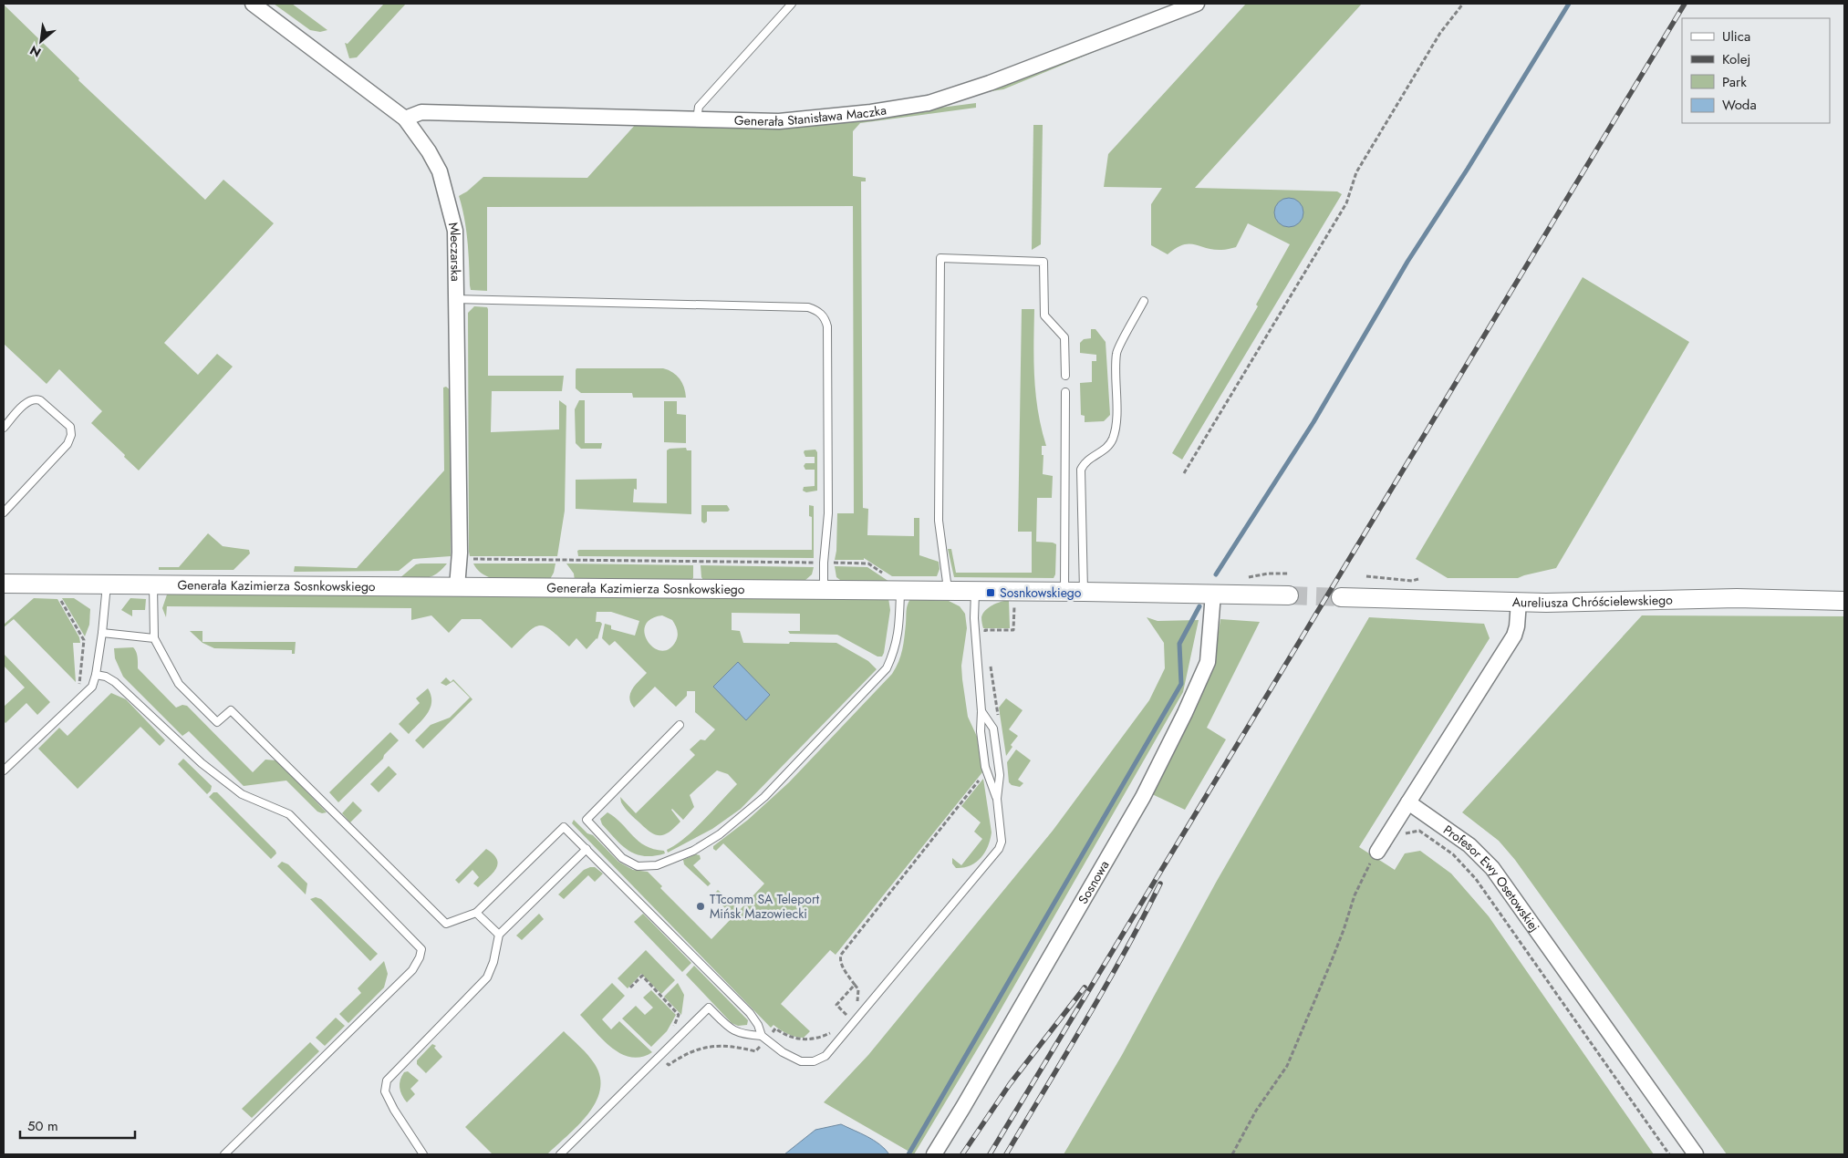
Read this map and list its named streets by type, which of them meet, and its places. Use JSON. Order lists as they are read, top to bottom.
{
  "streets": {
    "street": [
      "Generała Stanisława Maczka",
      "Mleczarska",
      "Generała Kazimierza Sosnkowskiego",
      "Aureliusza Chróścielewskiego",
      "Profesor Ewy Osetowskiej",
      "Sosnowa"
    ]
  },
  "crossings": [
    ["Generała Stanisława Maczka", "Mleczarska"],
    ["Mleczarska", "Generała Kazimierza Sosnkowskiego"],
    ["Generała Kazimierza Sosnkowskiego", "Sosnowa"]
  ],
  "places": {
    "transit": ["Sosnkowskiego"],
    "other": ["TTcomm SA Teleport Mińsk Mazowiecki"]
  },
  "legend": [
    "Ulica",
    "Kolej",
    "Park",
    "Woda"
  ],
  "scale_bar": "50 m",
  "north": "bottom left"
}
